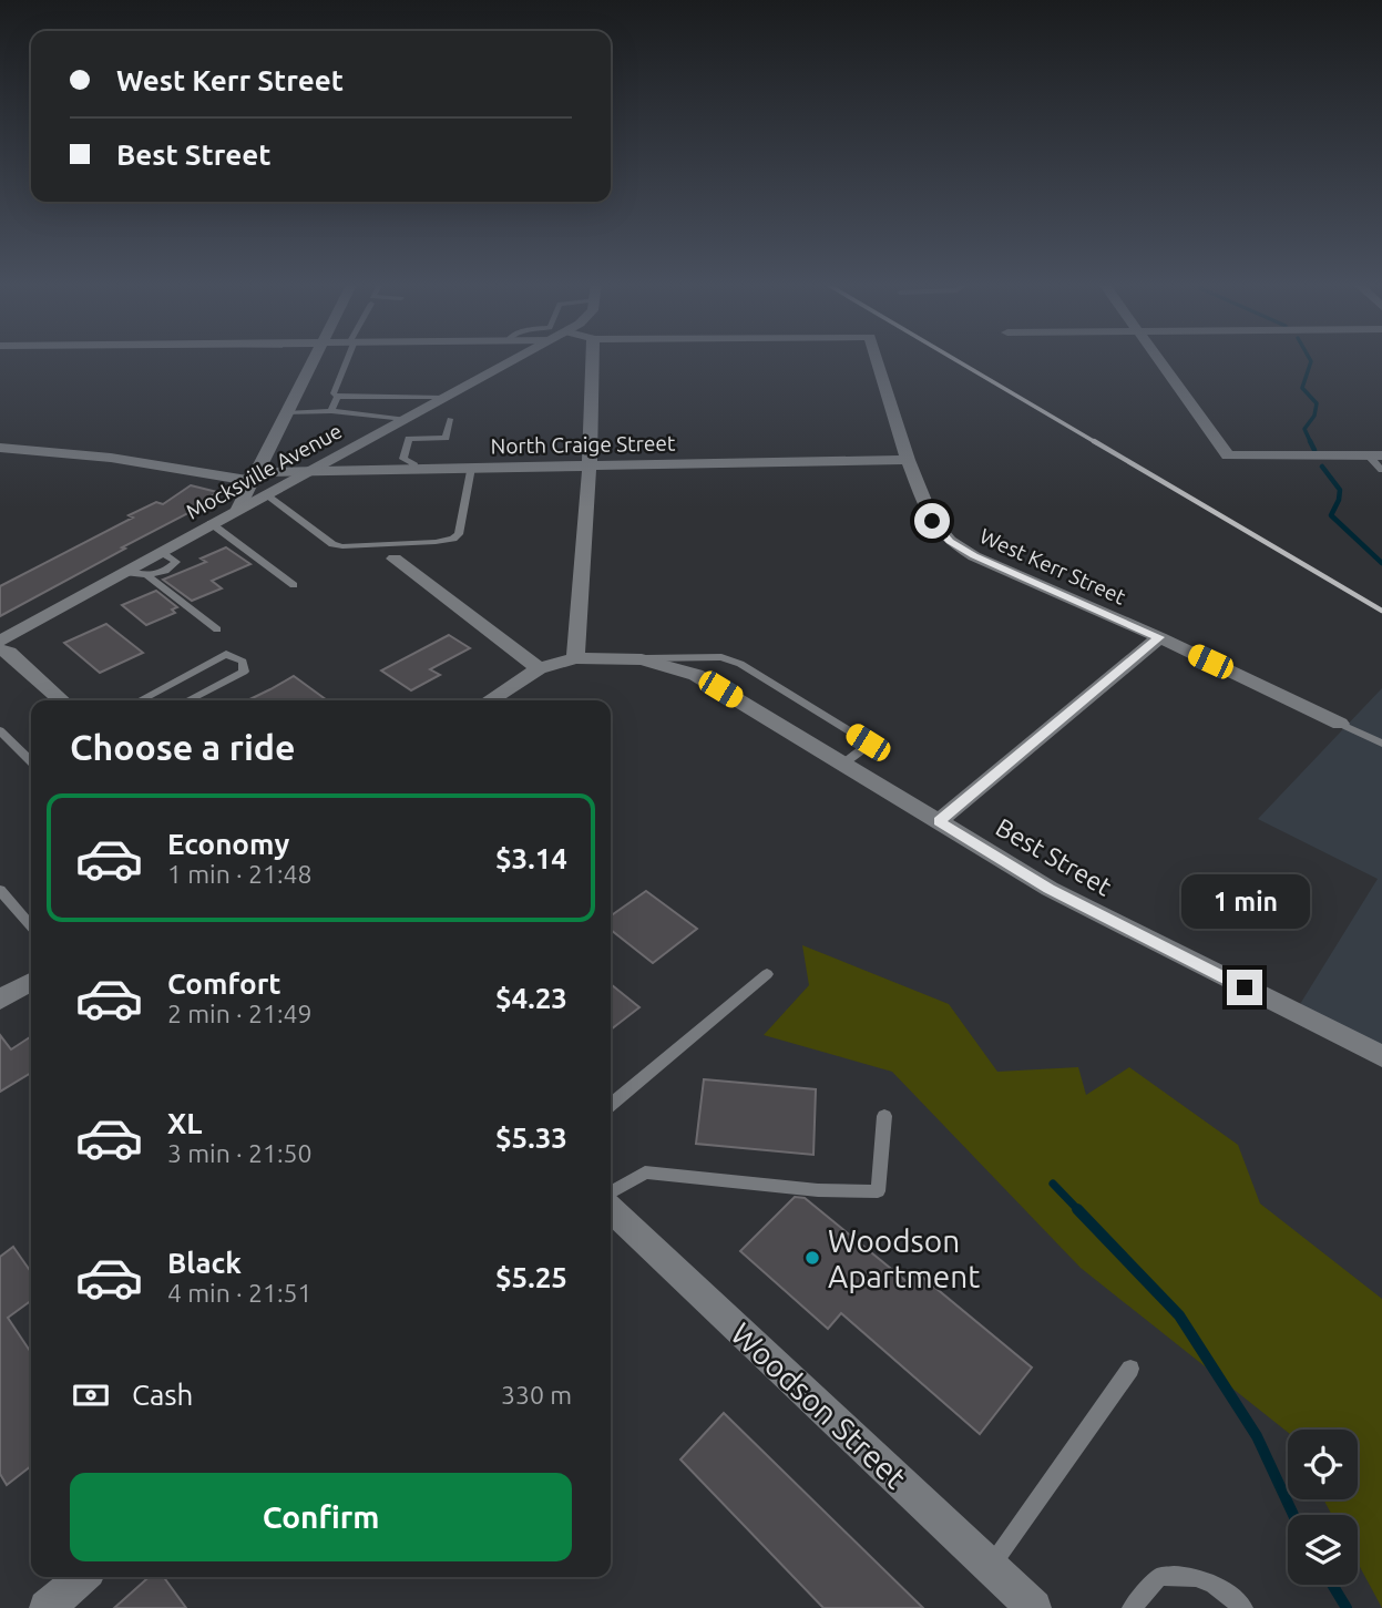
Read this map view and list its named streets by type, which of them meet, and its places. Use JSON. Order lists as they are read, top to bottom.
{
  "streets": {
    "street": [
      "North Craige Street",
      "Mocksville Avenue",
      "West Kerr Street",
      "Best Street",
      "Woodson Street"
    ]
  },
  "crossings": [
    ["North Craige Street", "Mocksville Avenue"],
    ["North Craige Street", "West Kerr Street"]
  ],
  "places": ["Woodson Apartment"],
  "page": {
    "banner": ["West Kerr Street", "Best Street"],
    "heading": "Choose a ride",
    "list": [
      {
        "name": "Economy",
        "note": "1 min · 21:48",
        "value": "$3.14"
      },
      {
        "name": "Comfort",
        "note": "2 min · 21:49",
        "value": "$4.23"
      },
      {
        "name": "XL",
        "note": "3 min · 21:50",
        "value": "$5.33"
      },
      {
        "name": "Black",
        "note": "4 min · 21:51",
        "value": "$5.25"
      }
    ],
    "bubble": "1 min",
    "pay": ["Cash", "330 m"],
    "buttons": "Confirm"
  }
}
